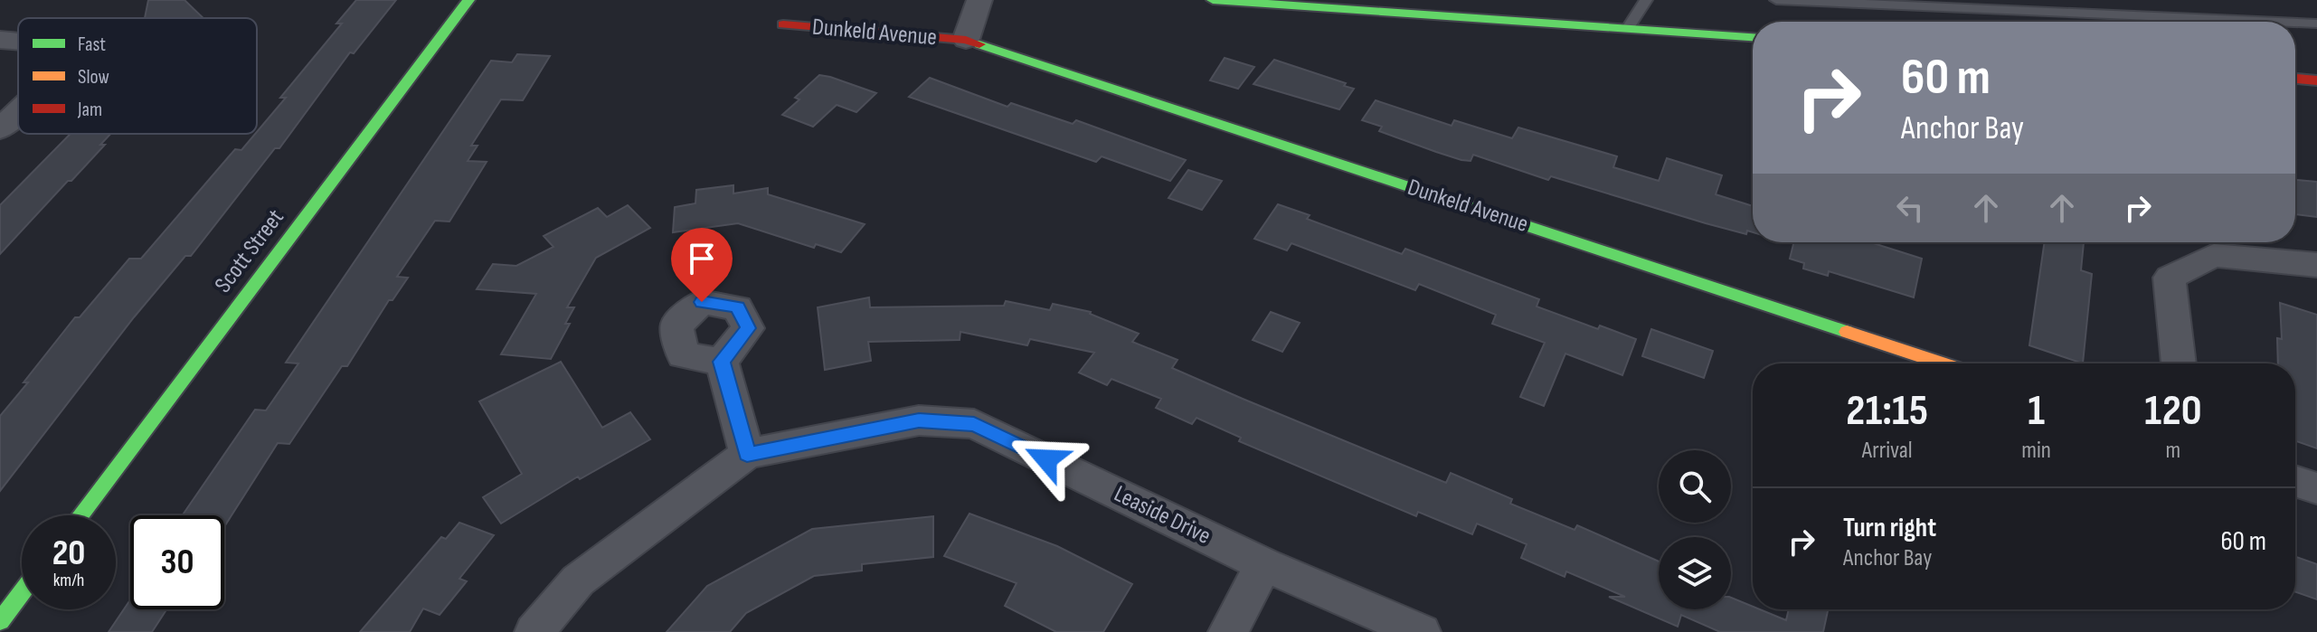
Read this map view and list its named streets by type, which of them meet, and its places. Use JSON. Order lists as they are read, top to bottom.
{
  "streets": {
    "street": ["Dunkeld Avenue", "Scott Street", "Leaside Drive"]
  },
  "legend": ["Fast", "Slow", "Jam"],
  "page": {
    "turn": ["60 m", "Anchor Bay"],
    "eta": [
      "21:15",
      "Arrival",
      "1",
      "min",
      "120",
      "m"
    ],
    "list": [
      {
        "name": "Turn right",
        "note": "Anchor Bay",
        "value": "60 m"
      }
    ],
    "speed": "20 km/h",
    "limit": "30"
  }
}
